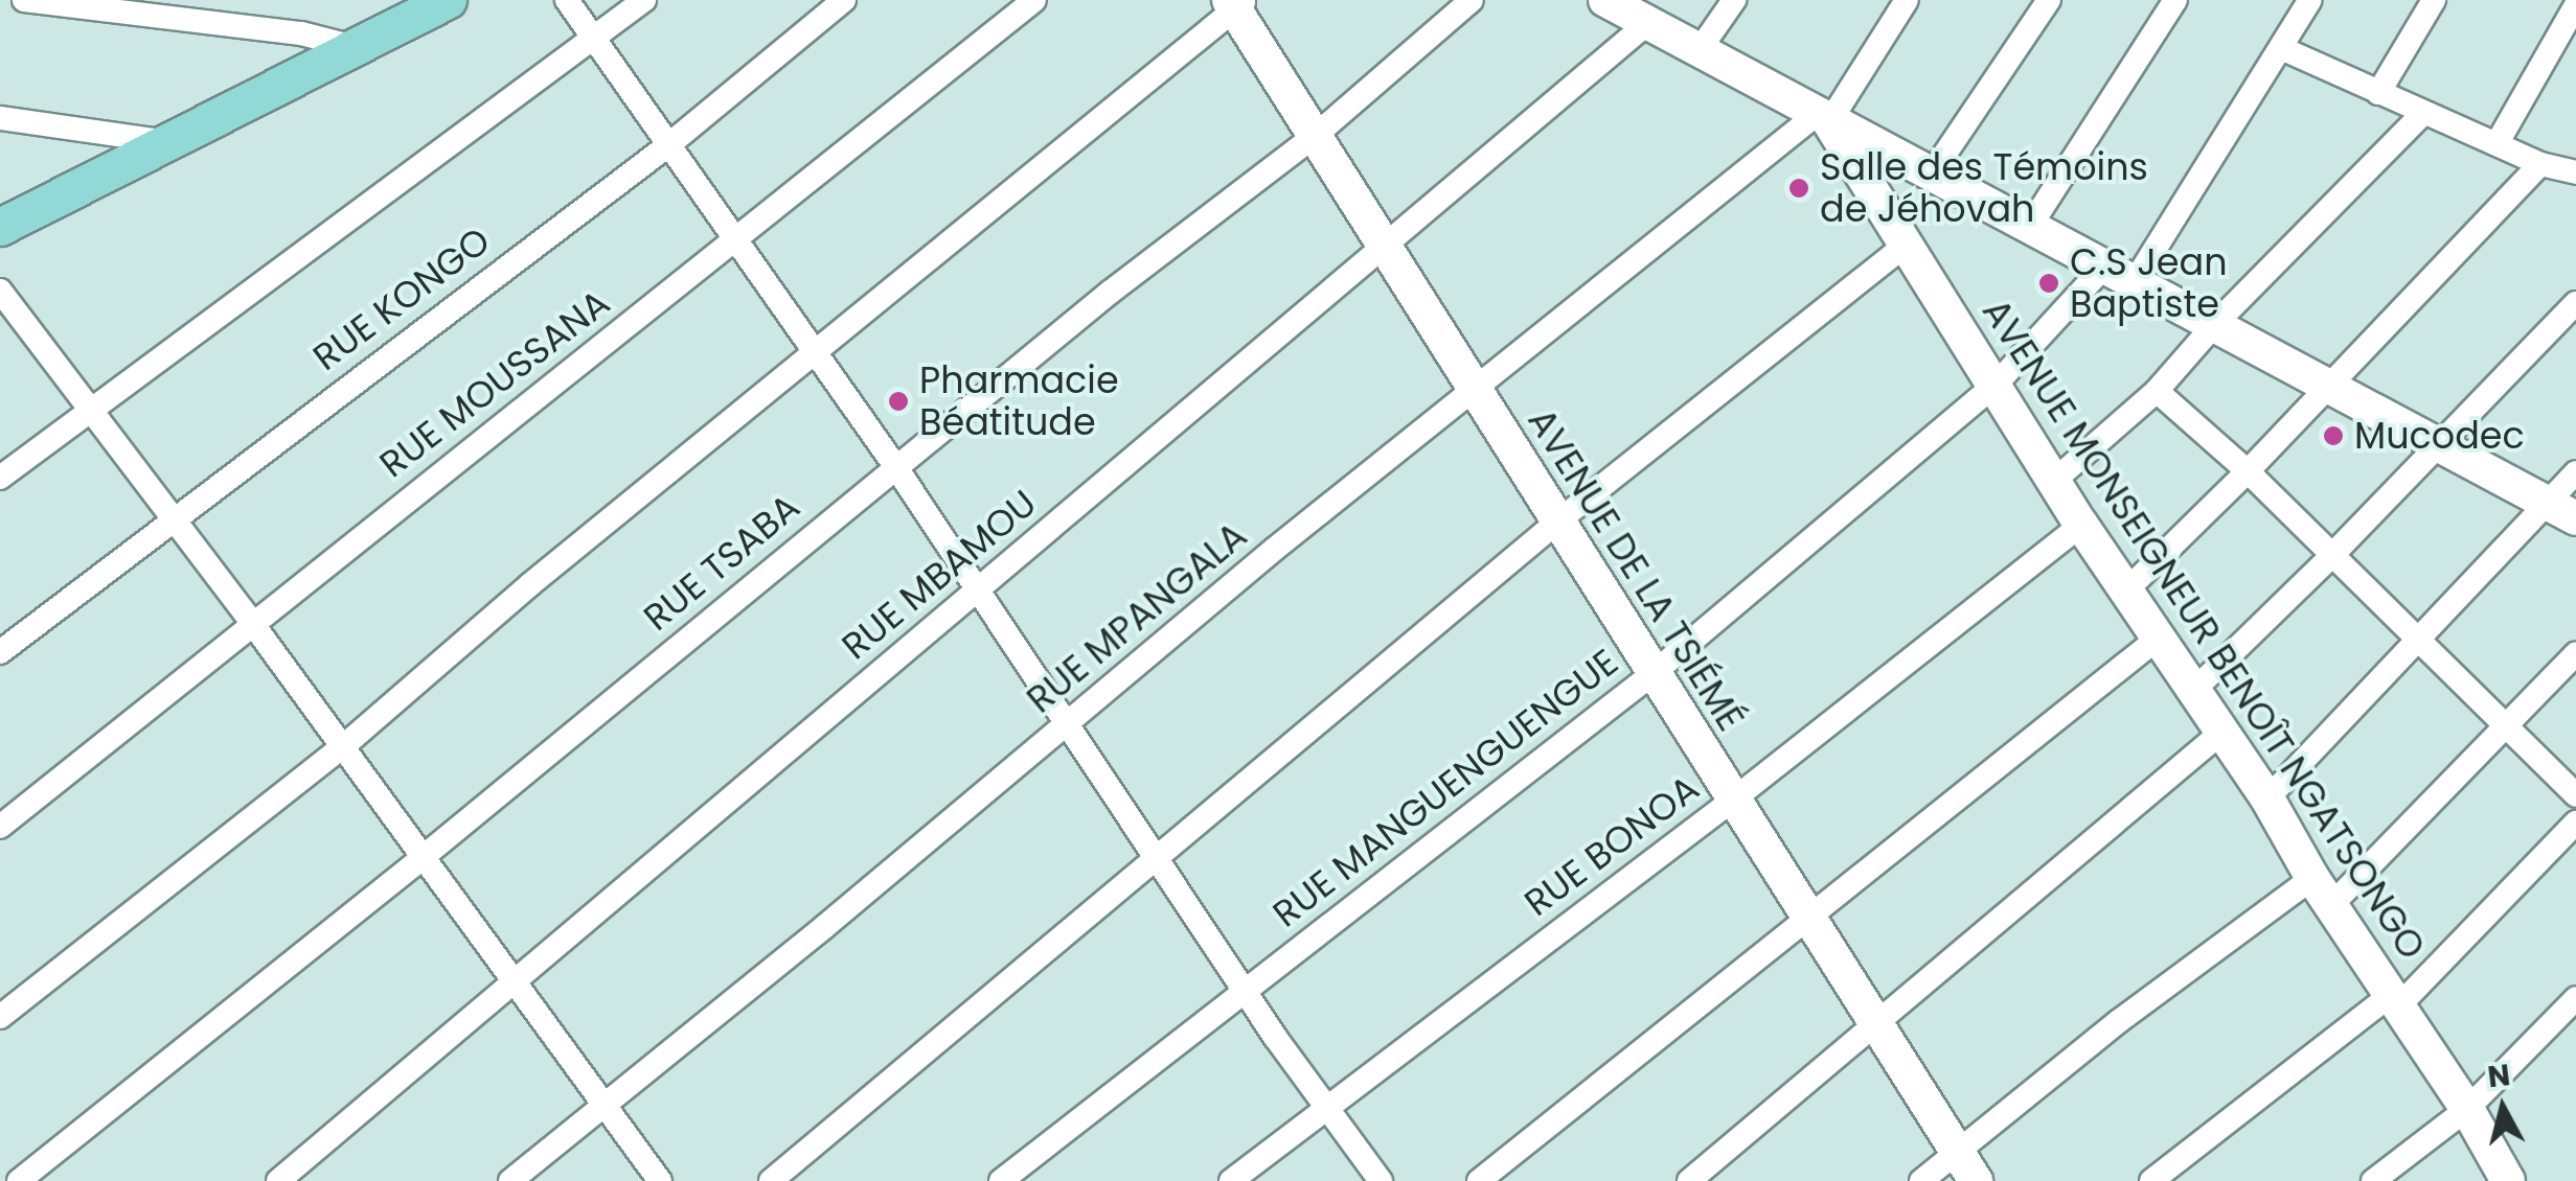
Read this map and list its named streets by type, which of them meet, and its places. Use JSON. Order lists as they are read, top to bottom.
{
  "streets": {
    "street": [
      "RUE KONGO",
      "RUE MOUSSANA",
      "RUE TSABA",
      "AVENUE DE LA TSIÉMÉ",
      "RUE MBAMOU",
      "RUE MPANGALA",
      "AVENUE MONSEIGNEUR BENOÎT NGATSONGO",
      "RUE MANGUENGUENGUE",
      "RUE BONOA"
    ]
  },
  "crossings": [
    ["RUE TSABA", "AVENUE DE LA TSIÉMÉ"],
    ["AVENUE DE LA TSIÉMÉ", "RUE MBAMOU"],
    ["AVENUE DE LA TSIÉMÉ", "RUE MPANGALA"],
    ["AVENUE DE LA TSIÉMÉ", "RUE MANGUENGUENGUE"],
    ["AVENUE DE LA TSIÉMÉ", "RUE BONOA"],
    ["RUE MPANGALA", "AVENUE MONSEIGNEUR BENOÎT NGATSONGO"],
    ["AVENUE MONSEIGNEUR BENOÎT NGATSONGO", "RUE MANGUENGUENGUE"],
    ["AVENUE MONSEIGNEUR BENOÎT NGATSONGO", "RUE BONOA"]
  ],
  "places": [
    "Salle des Témoins de Jéhovah",
    "C.S Jean Baptiste",
    "Pharmacie Béatitude",
    "Mucodec"
  ],
  "north": "top"
}
